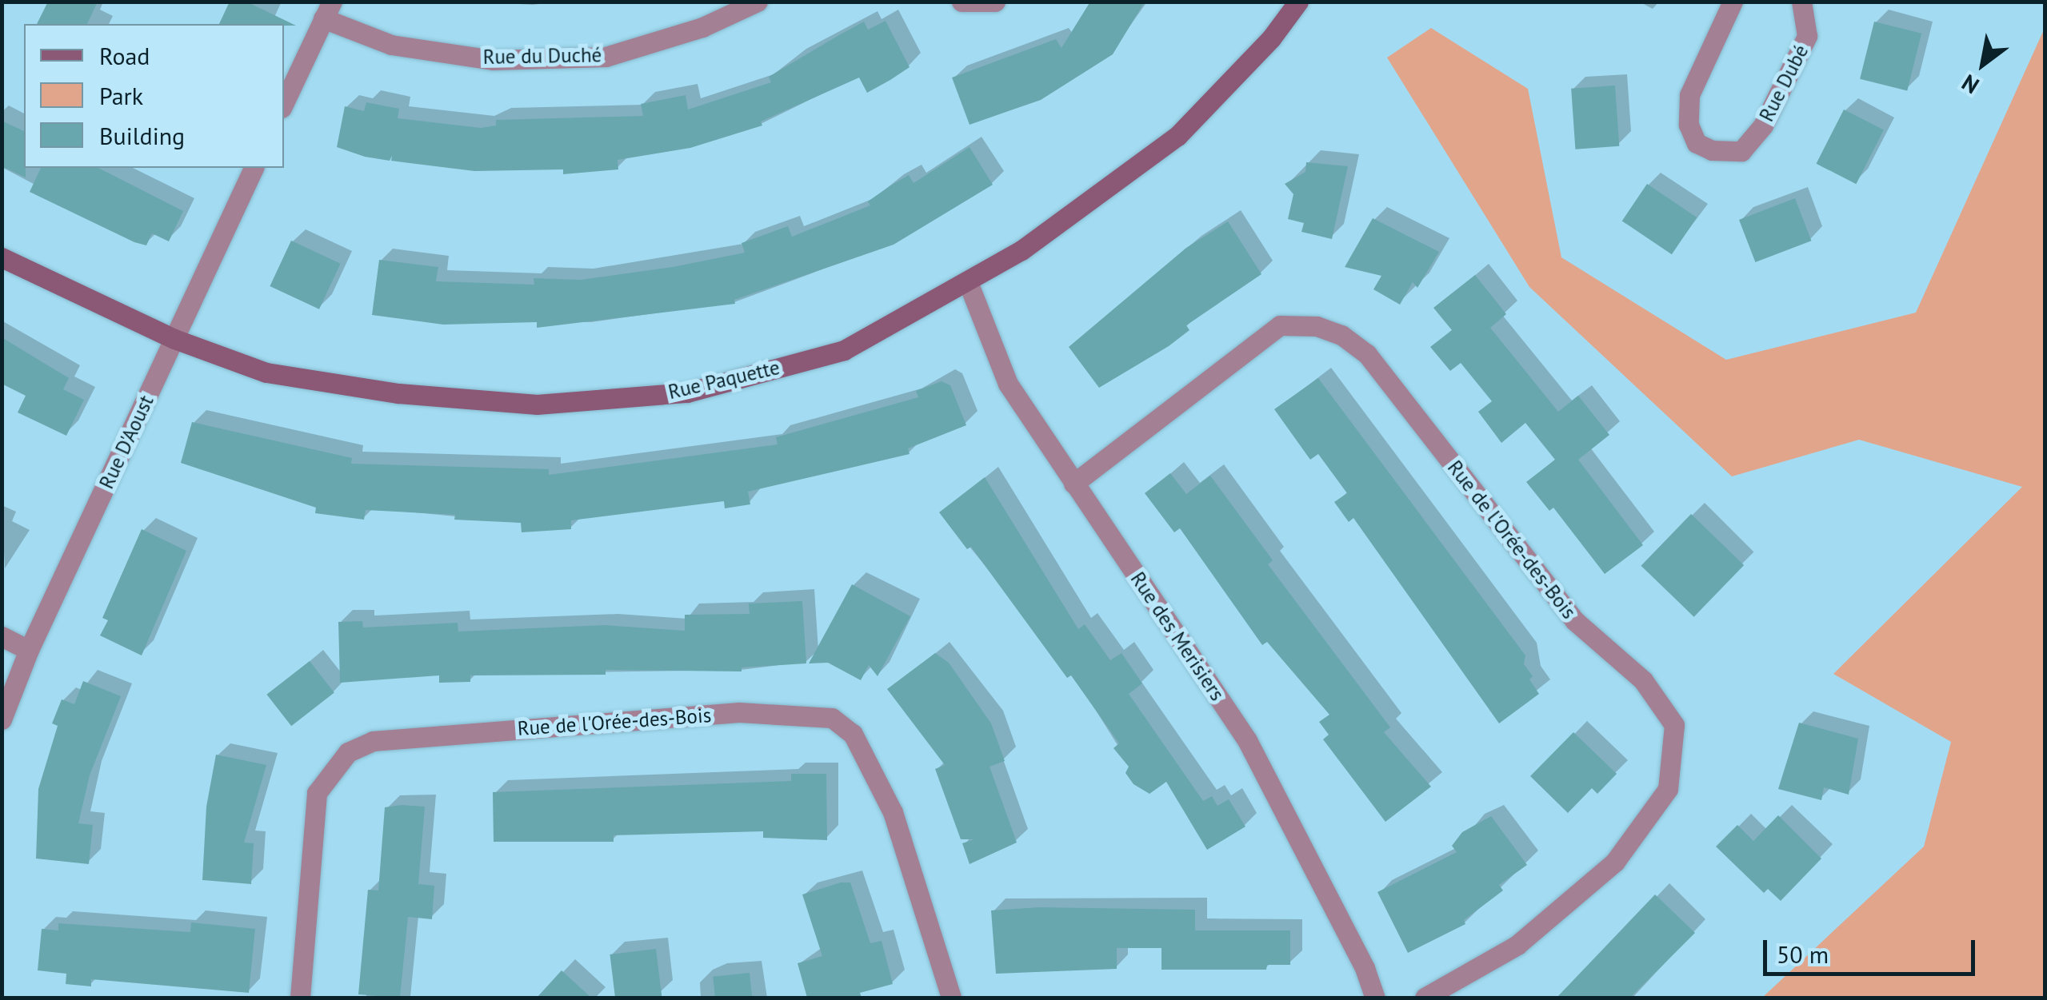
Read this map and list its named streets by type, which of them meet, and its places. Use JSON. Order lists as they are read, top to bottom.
{
  "streets": {
    "street": [
      "Rue du Duché",
      "Rue Dubé",
      "Rue Paquette",
      "Rue D'Aoust",
      "Rue de l'Orée-des-Bois",
      "Rue des Merisiers"
    ]
  },
  "crossings": [
    ["Rue Paquette", "Rue D'Aoust"],
    ["Rue Paquette", "Rue des Merisiers"],
    ["Rue de l'Orée-des-Bois", "Rue des Merisiers"]
  ],
  "legend": ["Road", "Park", "Building"],
  "scale_bar": "50 m",
  "north": "bottom left"
}
